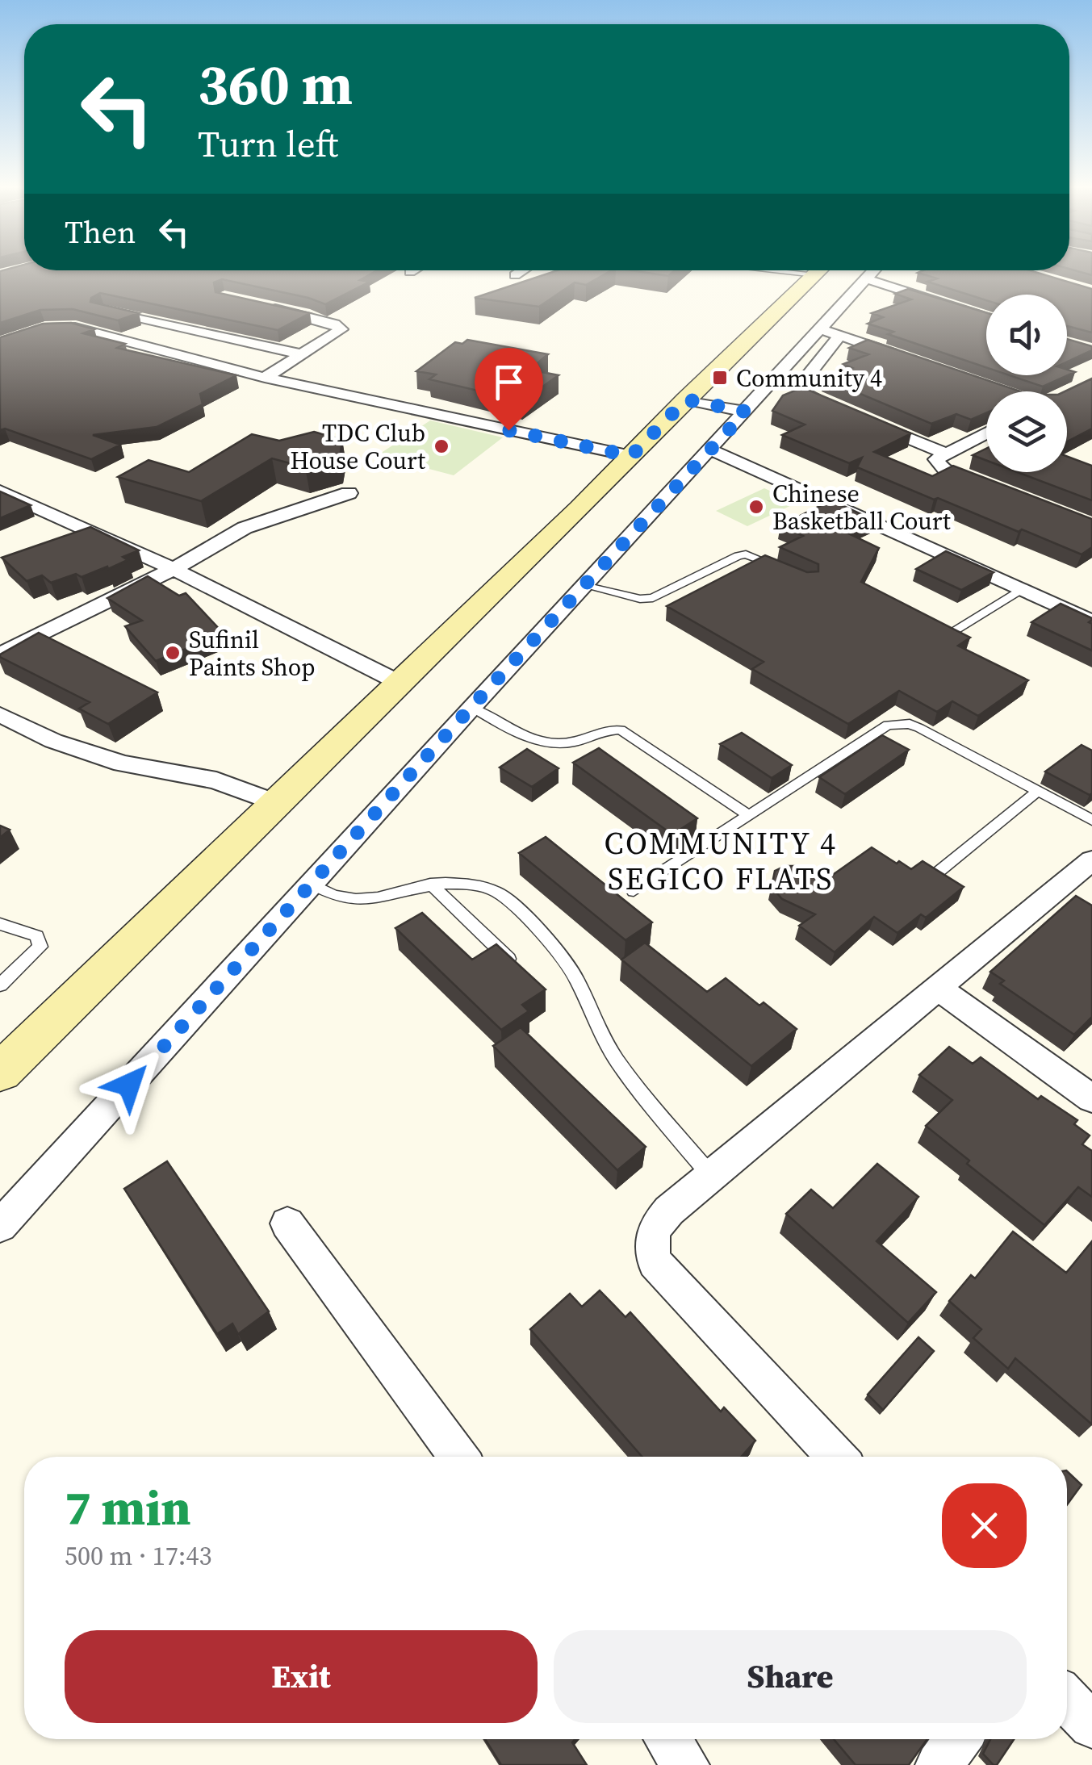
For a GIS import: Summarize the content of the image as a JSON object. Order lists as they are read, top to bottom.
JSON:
{
  "districts": ["COMMUNITY 4 SEGICO FLATS"],
  "places": {
    "transit": ["Community 4"],
    "other": ["TDC Club House Court", "Chinese Basketball Court", "Sufinil Paints Shop"]
  },
  "page": {
    "turn": ["360 m", "Turn left"],
    "then": "Then",
    "heading": ["7 min", "500 m · 17:43"],
    "buttons": ["Exit", "Share"]
  }
}
